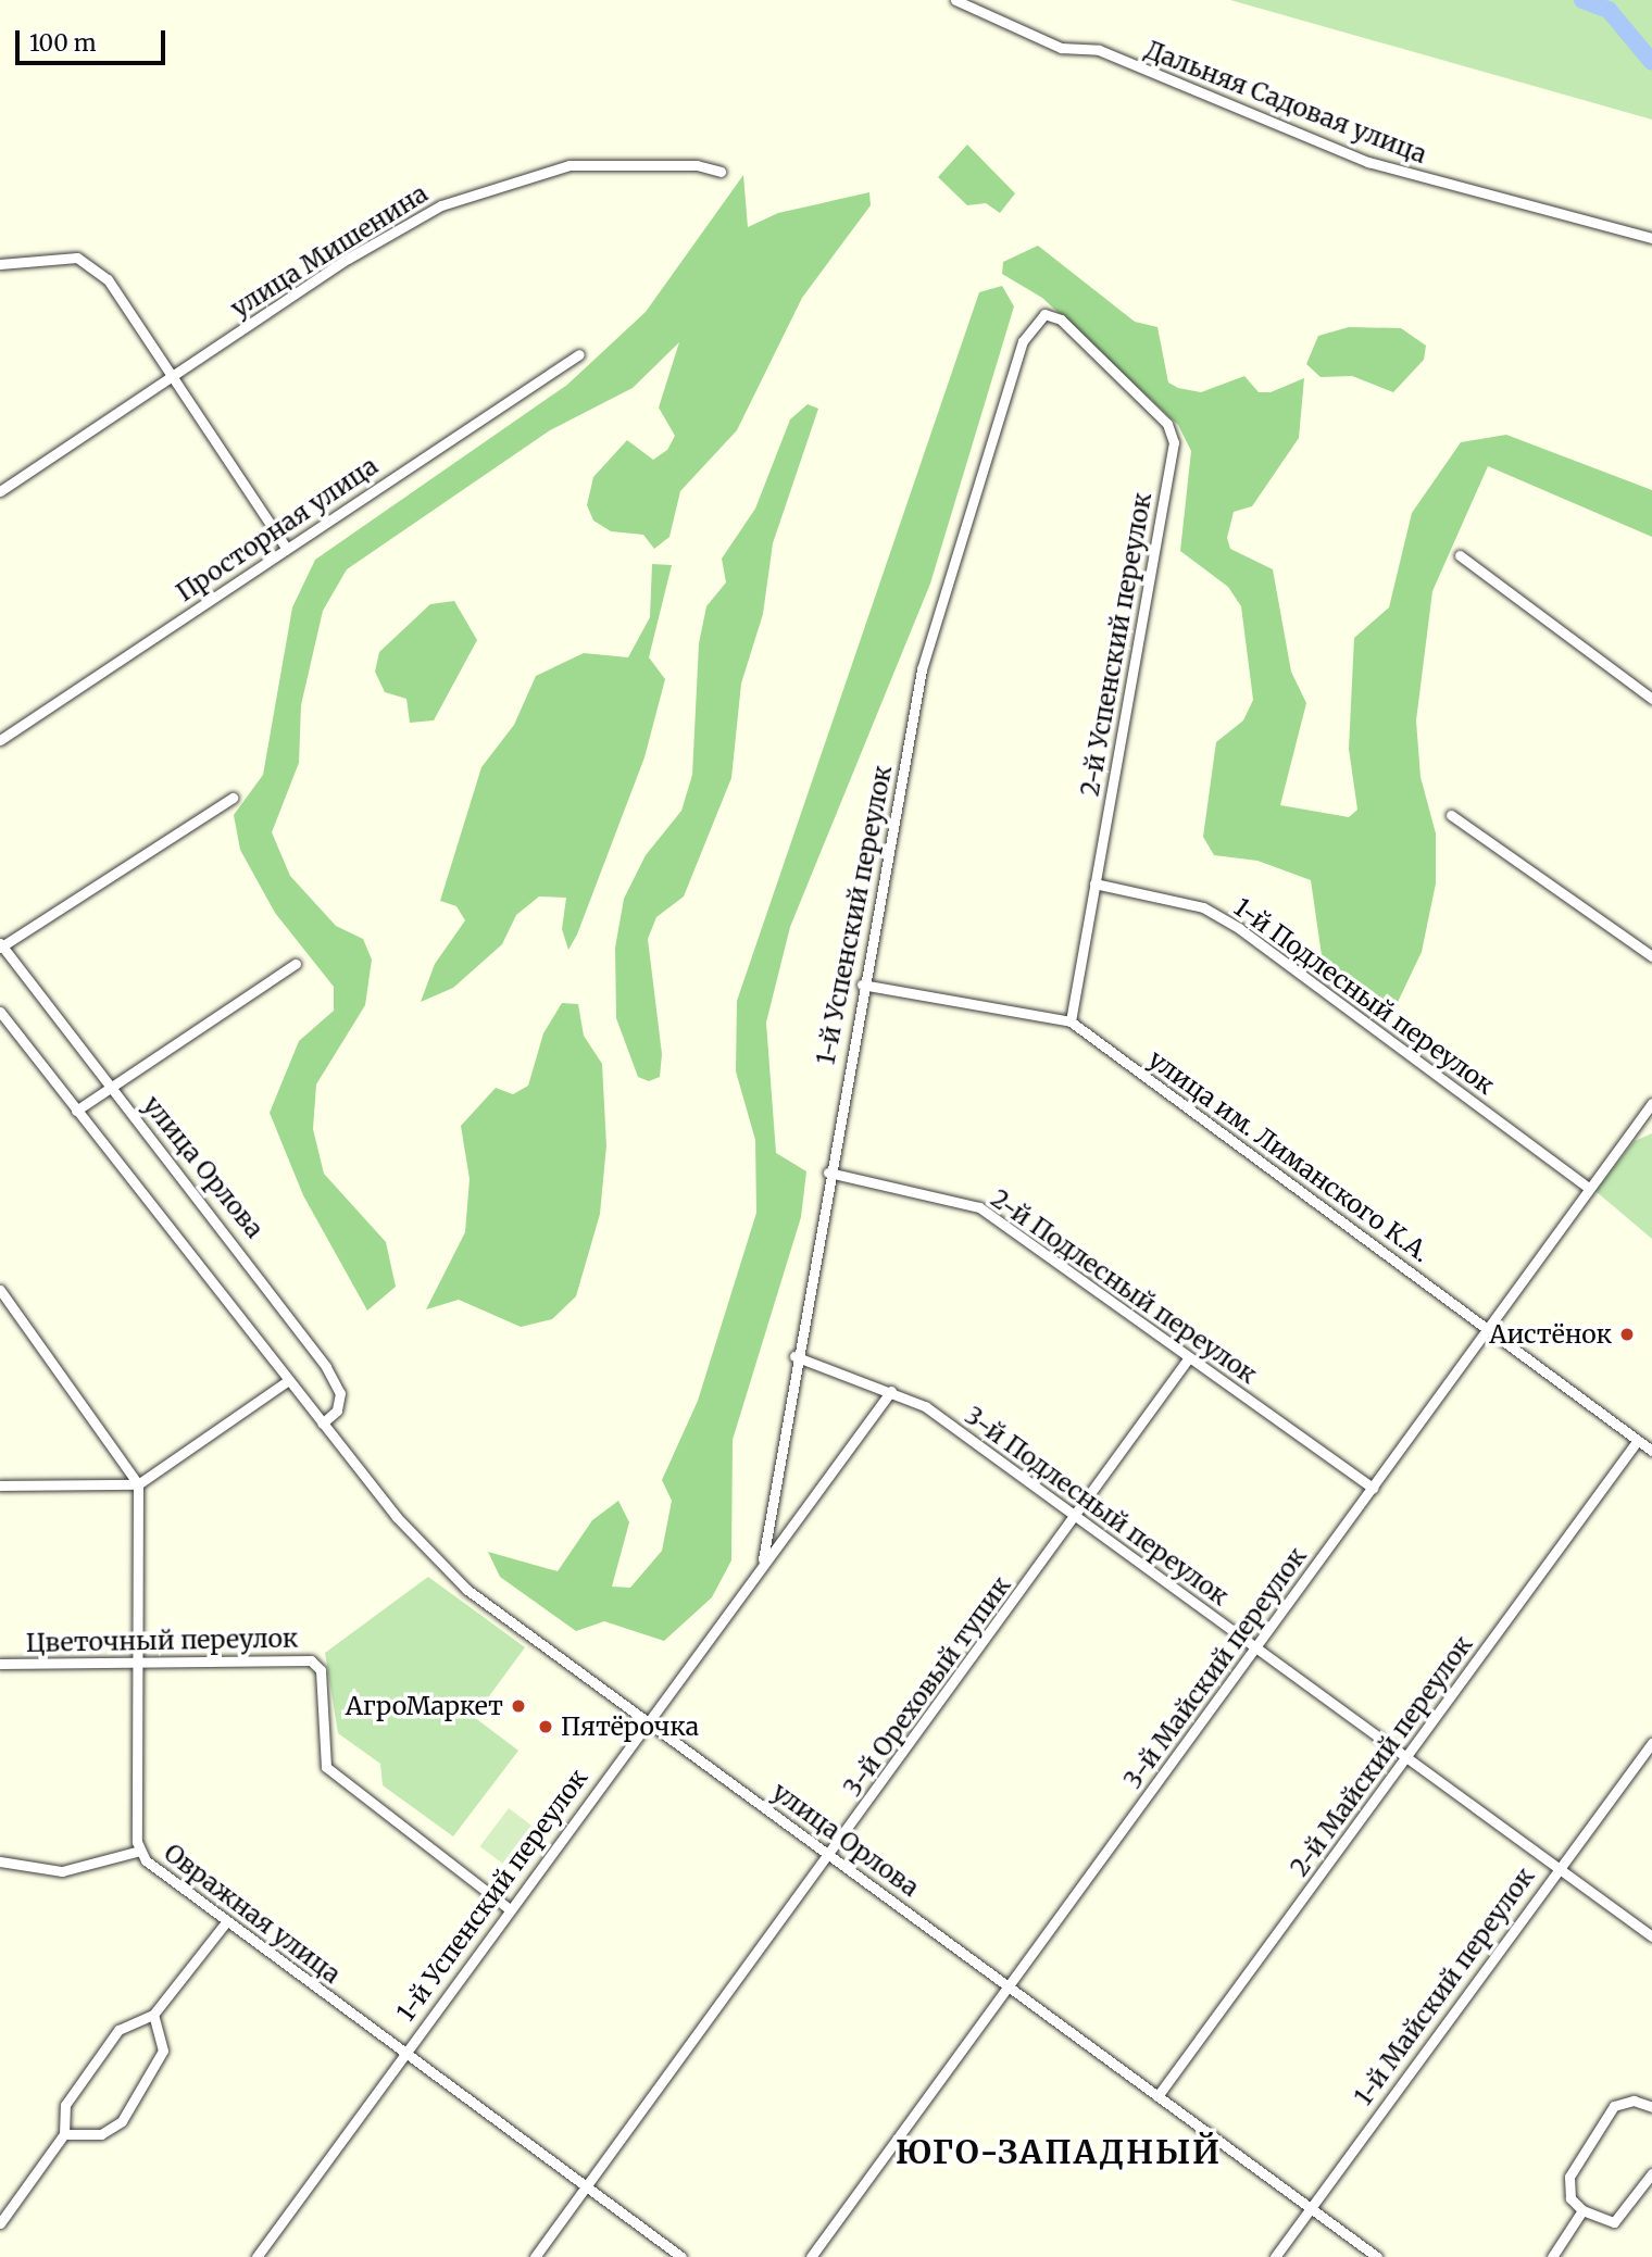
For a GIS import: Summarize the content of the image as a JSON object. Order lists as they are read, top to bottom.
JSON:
{
  "streets": {
    "street": [
      "Дальняя Садовая улица",
      "улица Мишенина",
      "Просторная улица",
      "2-й Успенский переулок",
      "1-й Успенский переулок",
      "1-й Подлесный переулок",
      "улица им. Лиманского К.А.",
      "улица Орлова",
      "2-й Подлесный переулок",
      "3-й Подлесный переулок",
      "Цветочный переулок",
      "3-й Майский переулок",
      "3-й Ореховый тупик",
      "2-й Майский переулок",
      "Овражная улица",
      "1-й Майский переулок"
    ]
  },
  "crossings": [
    ["2-й Успенский переулок", "1-й Успенский переулок"],
    ["2-й Успенский переулок", "1-й Подлесный переулок"],
    ["2-й Успенский переулок", "улица им. Лиманского К.А."],
    ["1-й Успенский переулок", "улица им. Лиманского К.А."],
    ["1-й Успенский переулок", "улица Орлова"],
    ["1-й Успенский переулок", "2-й Подлесный переулок"],
    ["1-й Успенский переулок", "3-й Подлесный переулок"],
    ["1-й Успенский переулок", "Цветочный переулок"],
    ["1-й Успенский переулок", "Овражная улица"],
    ["1-й Подлесный переулок", "3-й Майский переулок"],
    ["улица им. Лиманского К.А.", "3-й Майский переулок"],
    ["улица им. Лиманского К.А.", "2-й Майский переулок"],
    ["улица Орлова", "3-й Майский переулок"],
    ["улица Орлова", "3-й Ореховый тупик"],
    ["улица Орлова", "2-й Майский переулок"],
    ["улица Орлова", "1-й Майский переулок"],
    ["2-й Подлесный переулок", "3-й Майский переулок"],
    ["2-й Подлесный переулок", "3-й Ореховый тупик"],
    ["3-й Подлесный переулок", "3-й Майский переулок"],
    ["3-й Подлесный переулок", "3-й Ореховый тупик"],
    ["3-й Подлесный переулок", "2-й Майский переулок"],
    ["3-й Подлесный переулок", "1-й Майский переулок"],
    ["Цветочный переулок", "Овражная улица"],
    ["3-й Ореховый тупик", "Овражная улица"]
  ],
  "districts": ["ЮГО-ЗАПАДНЫЙ"],
  "places": ["Аистёнок", "АгроМаркет", "Пятёрочка"],
  "scale_bar": "100 m"
}
